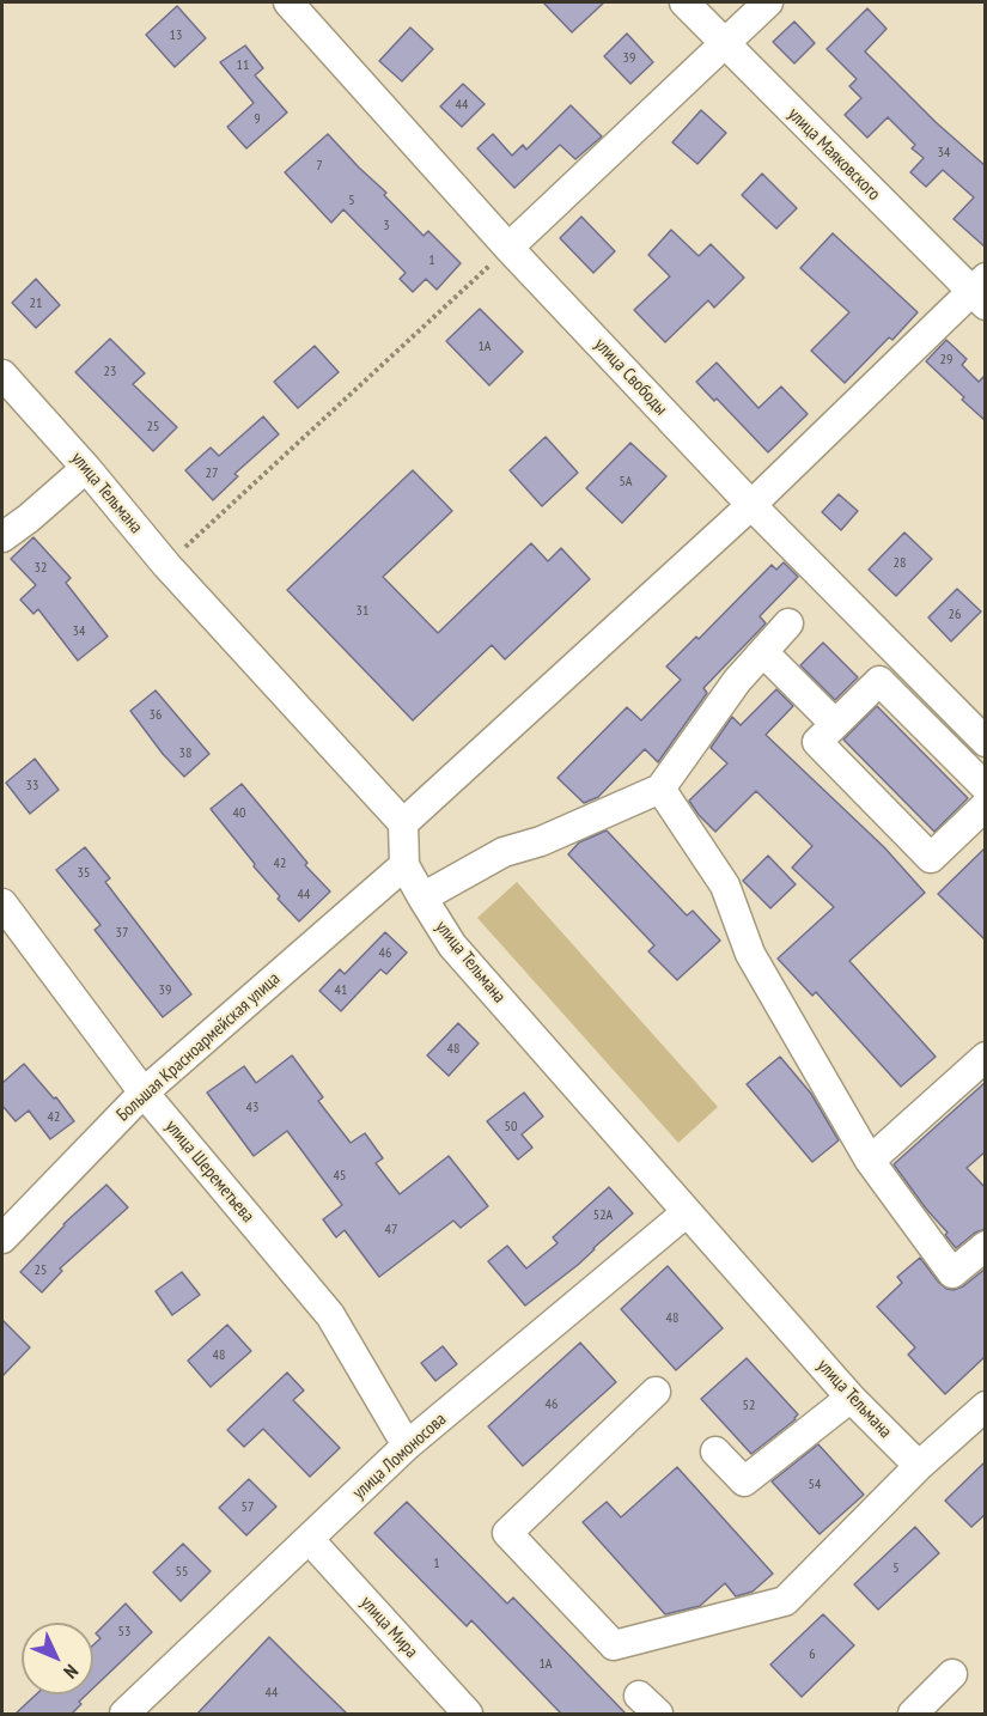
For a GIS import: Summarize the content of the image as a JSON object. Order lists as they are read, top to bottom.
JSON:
{
  "streets": {
    "street": [
      "улица Маяковского",
      "улица Свободы",
      "улица Тельмана",
      "Большая Красноармейская улица",
      "улица Шереметьева",
      "улица Ломоносова",
      "улица Мира"
    ]
  },
  "crossings": [
    ["улица Тельмана", "Большая Красноармейская улица"],
    ["улица Тельмана", "улица Ломоносова"],
    ["Большая Красноармейская улица", "улица Шереметьева"],
    ["улица Шереметьева", "улица Ломоносова"],
    ["улица Ломоносова", "улица Мира"]
  ],
  "house_numbers": [
    "13",
    "39",
    "11",
    "44",
    "9",
    "34",
    "7",
    "5",
    "3",
    "1",
    "21",
    "1А",
    "29",
    "23",
    "25",
    "27",
    "5А",
    "28",
    "32",
    "31",
    "26",
    "34",
    "36",
    "38",
    "33",
    "40",
    "42",
    "35",
    "44",
    "37",
    "46",
    "39",
    "41",
    "48",
    "43",
    "42",
    "50",
    "45",
    "52А",
    "47",
    "25",
    "48",
    "48",
    "46",
    "52",
    "54",
    "57",
    "1",
    "5",
    "55",
    "53",
    "6",
    "1А",
    "44"
  ],
  "north": "bottom right"
}
